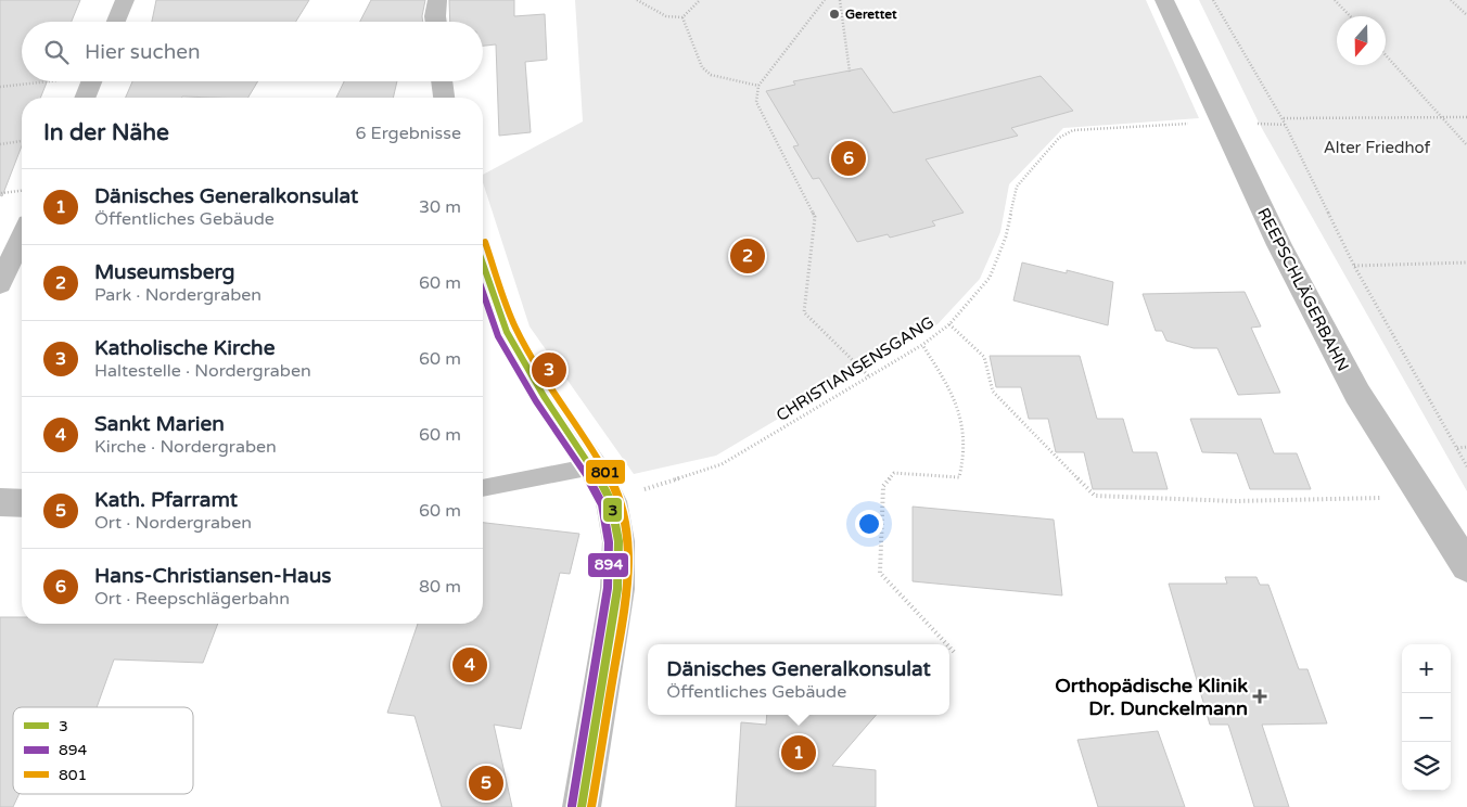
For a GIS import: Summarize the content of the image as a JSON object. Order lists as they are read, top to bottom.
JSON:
{
  "streets": {
    "street": ["REEPSCHLÄGERBAHN"],
    "path": ["CHRISTIANSENSGANG"]
  },
  "crossings": [
    ["REEPSCHLÄGERBAHN", "CHRISTIANSENSGANG"]
  ],
  "parks": ["Alter Friedhof"],
  "places": {
    "other": ["Gerettet"],
    "health": ["Orthopädische Klinik Dr. Dunckelmann"]
  },
  "lines": ["transit line 801", "transit line 3", "transit line 894"],
  "legend": ["3", "894", "801"],
  "north": "bottom",
  "page": {
    "search": "Hier suchen",
    "heading": ["In der Nähe", "6 Ergebnisse"],
    "pins": [
      "6",
      "2",
      "3",
      "4",
      "1",
      "5"
    ],
    "list": [
      {
        "mark": "1",
        "name": "Dänisches Generalkonsulat",
        "note": "Öffentliches Gebäude",
        "value": "30 m"
      },
      {
        "mark": "2",
        "name": "Museumsberg",
        "note": "Park · Nordergraben",
        "value": "60 m"
      },
      {
        "mark": "3",
        "name": "Katholische Kirche",
        "note": "Haltestelle · Nordergraben",
        "value": "60 m"
      },
      {
        "mark": "4",
        "name": "Sankt Marien",
        "note": "Kirche · Nordergraben",
        "value": "60 m"
      },
      {
        "mark": "5",
        "name": "Kath. Pfarramt",
        "note": "Ort · Nordergraben",
        "value": "60 m"
      },
      {
        "mark": "6",
        "name": "Hans-Christiansen-Haus",
        "note": "Ort · Reepschlägerbahn",
        "value": "80 m"
      }
    ],
    "map_buttons": ["+", "−"],
    "popup": ["Dänisches Generalkonsulat", "Öffentliches Gebäude"]
  }
}
